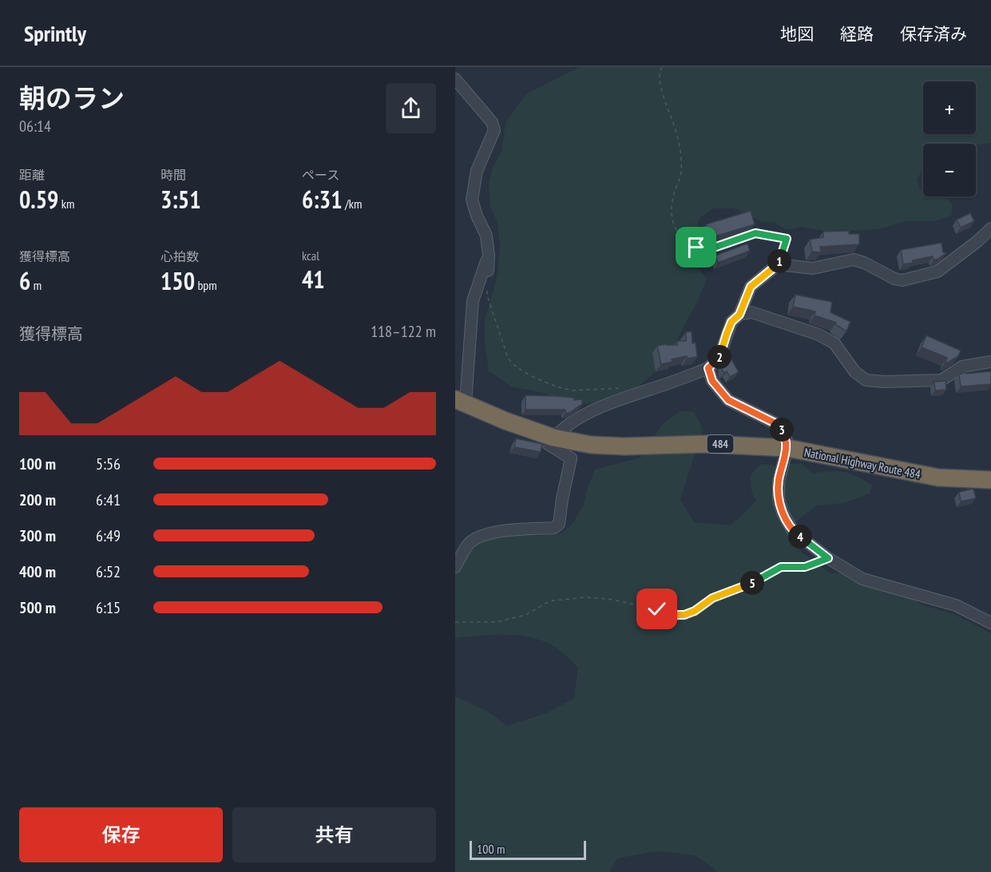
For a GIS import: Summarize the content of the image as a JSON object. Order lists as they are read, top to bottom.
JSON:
{
  "streets": {
    "highway": ["484", "National Highway Route 484"]
  },
  "scale_bar": "100 m",
  "page": {
    "header": "Sprintly",
    "nav": ["地図", "経路", "保存済み"],
    "heading": ["朝のラン", "06:14"],
    "map_buttons": ["+", "−"],
    "stats": [
      ["距離", "0.59 km"],
      ["時間", "3:51"],
      ["ペース", "6:31 /km"],
      ["獲得標高", "6 m"],
      ["心拍数", "150 bpm"],
      ["kcal", "41"]
    ],
    "pins": [
      "1",
      "2",
      "3",
      "4",
      "5"
    ],
    "chart": ["獲得標高", "118–122 m"],
    "list": [
      {
        "name": "100 m",
        "note": "5:56"
      },
      {
        "name": "200 m",
        "note": "6:41"
      },
      {
        "name": "300 m",
        "note": "6:49"
      },
      {
        "name": "400 m",
        "note": "6:52"
      },
      {
        "name": "500 m",
        "note": "6:15"
      }
    ],
    "buttons": ["保存", "共有"],
    "scale": "100 m"
  }
}
